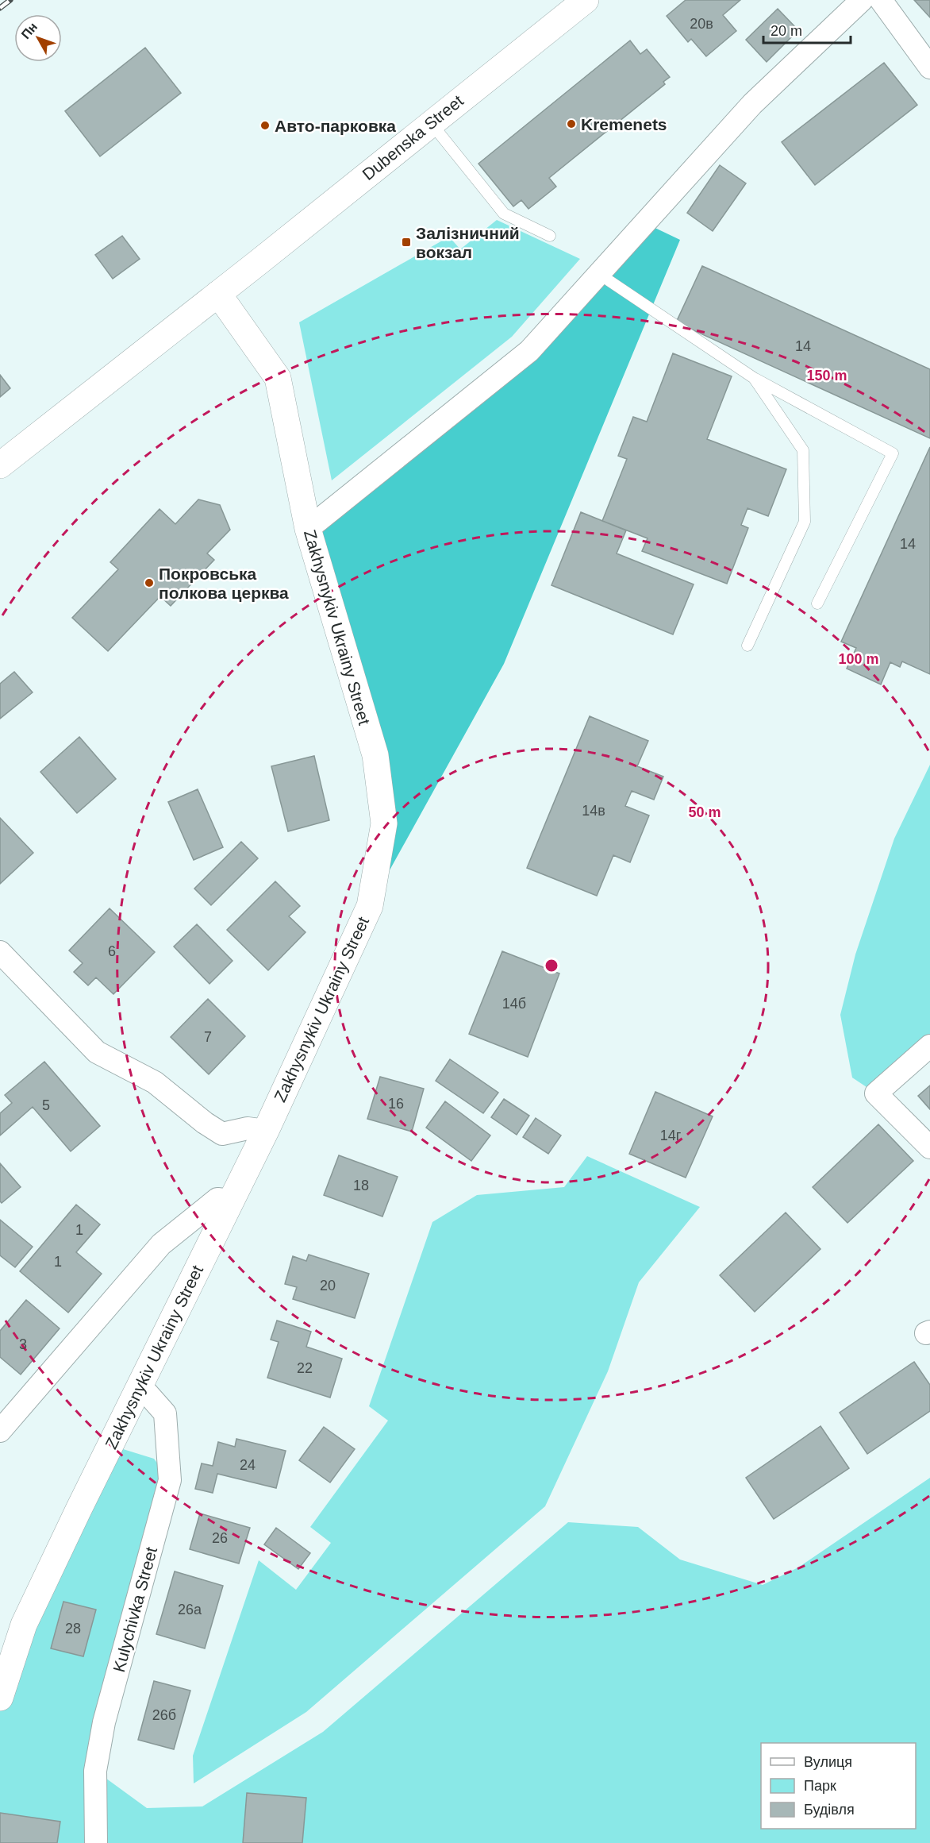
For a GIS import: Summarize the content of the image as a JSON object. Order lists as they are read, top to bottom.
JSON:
{
  "streets": {
    "main road": ["Dubenska Street", "Zakhysnykiv Ukrainy Street"],
    "street": ["Kulychivka Street"]
  },
  "crossings": [
    ["Dubenska Street", "Zakhysnykiv Ukrainy Street"],
    ["Zakhysnykiv Ukrainy Street", "Kulychivka Street"]
  ],
  "places": {
    "other": ["Kremenets", "Авто-парковка", "Покровська полкова церква"],
    "transit": ["Залізничний вокзал"]
  },
  "house_numbers": [
    "20в",
    "14",
    "14",
    "14в",
    "6",
    "14б",
    "7",
    "16",
    "5",
    "14г",
    "18",
    "1",
    "1",
    "20",
    "3",
    "22",
    "24",
    "26",
    "26а",
    "28",
    "26б"
  ],
  "legend": ["Вулиця", "Парк", "Будівля"],
  "scale_bar": "20 m",
  "north": "top left",
  "rings": ["150 m", "100 m", "50 m"]
}
